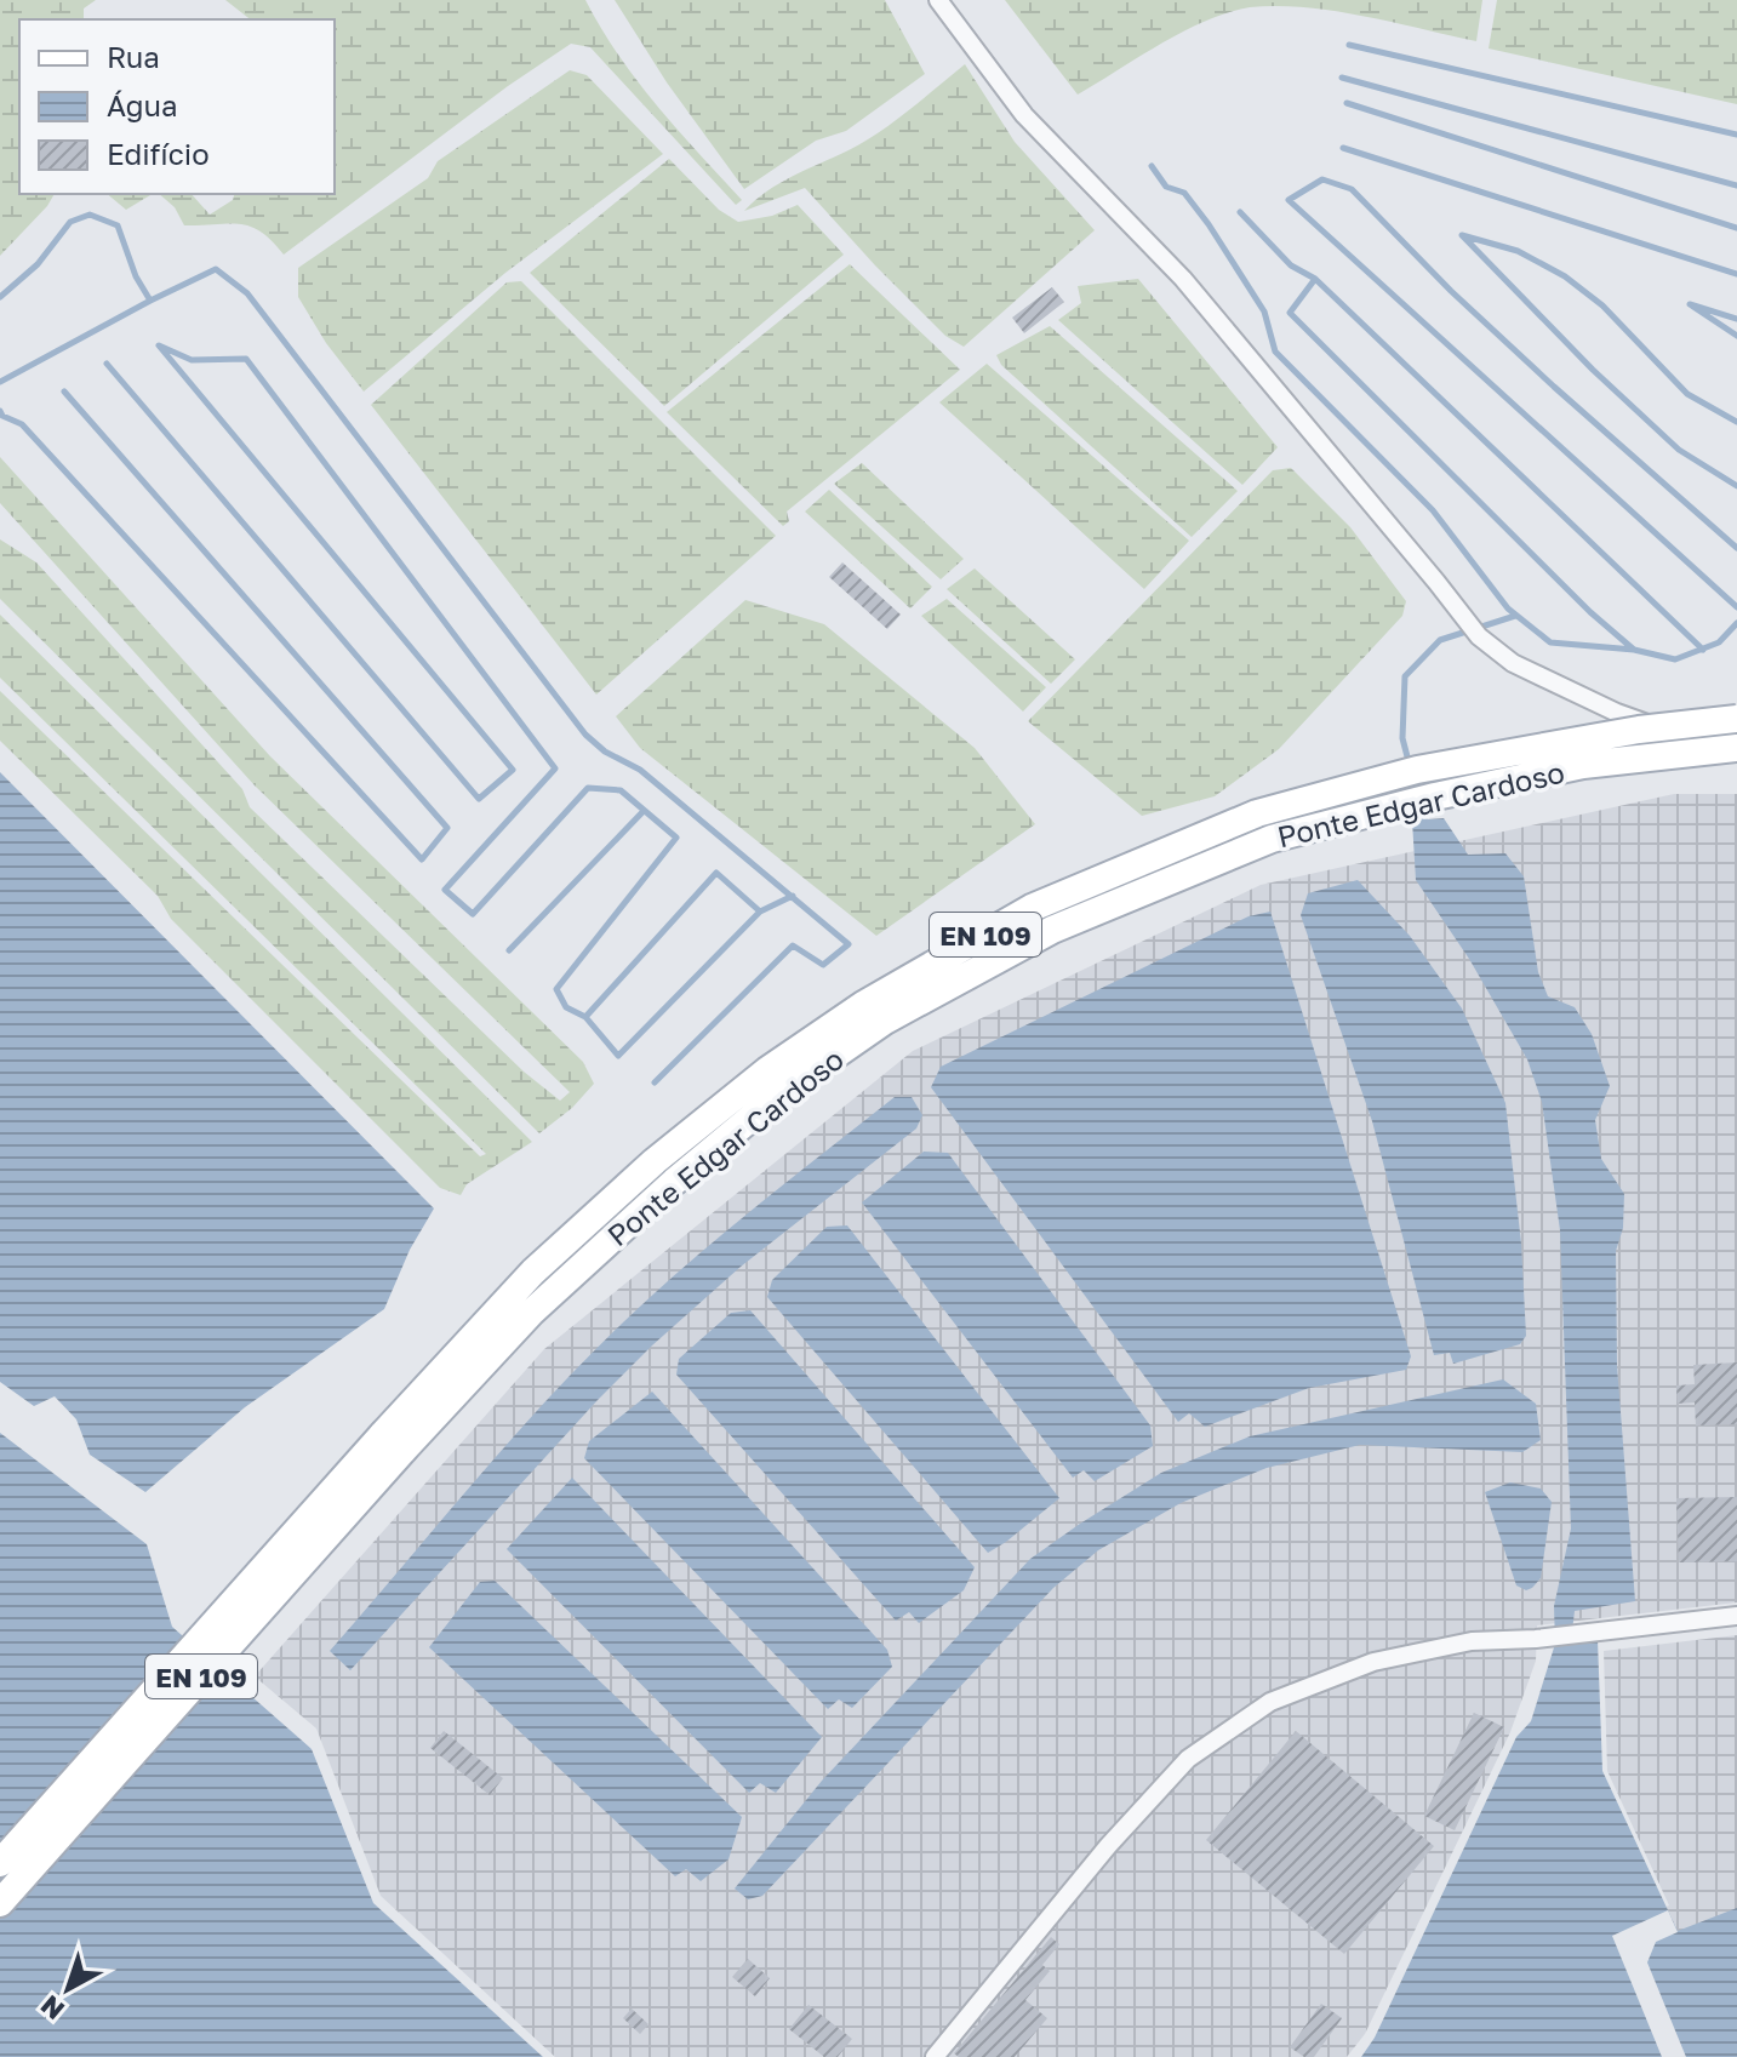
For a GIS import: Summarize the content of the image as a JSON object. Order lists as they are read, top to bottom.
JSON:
{
  "streets": {
    "main road": ["Ponte Edgar Cardoso", "EN 109"]
  },
  "legend": ["Rua", "Água", "Edifício"],
  "north": "bottom left"
}
